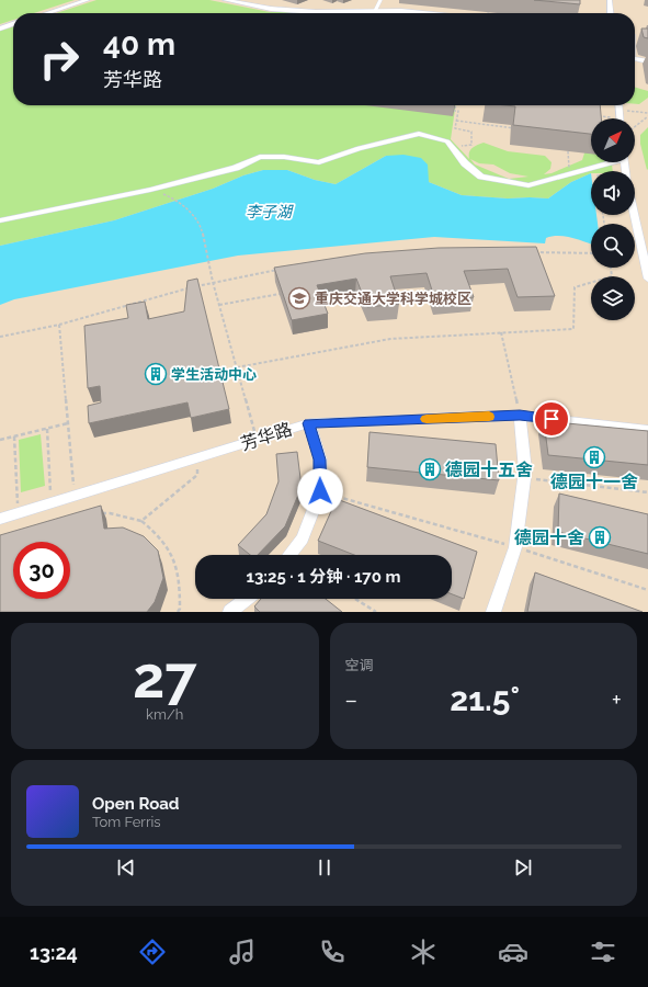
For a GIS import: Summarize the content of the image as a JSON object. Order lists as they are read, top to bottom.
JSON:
{
  "streets": {
    "street": ["芳华路"]
  },
  "water": ["李子湖"],
  "places": {
    "school or university": ["重庆交通大学科学城校区"],
    "building": [
      "学生活动中心",
      "德园十一舍",
      "德园十五舍",
      "德园十舍"
    ]
  },
  "north": "top right",
  "page": {
    "turn": ["40 m", "芳华路"],
    "limit": "30",
    "trip": "13:25 · 1 分钟 · 170 m",
    "tile": [
      ["27", "km/h"],
      "空调"
    ],
    "heat": ["−", "21.5°", "+"],
    "song": ["Open Road", "Tom Ferris"],
    "tabs": "13:24"
  }
}
